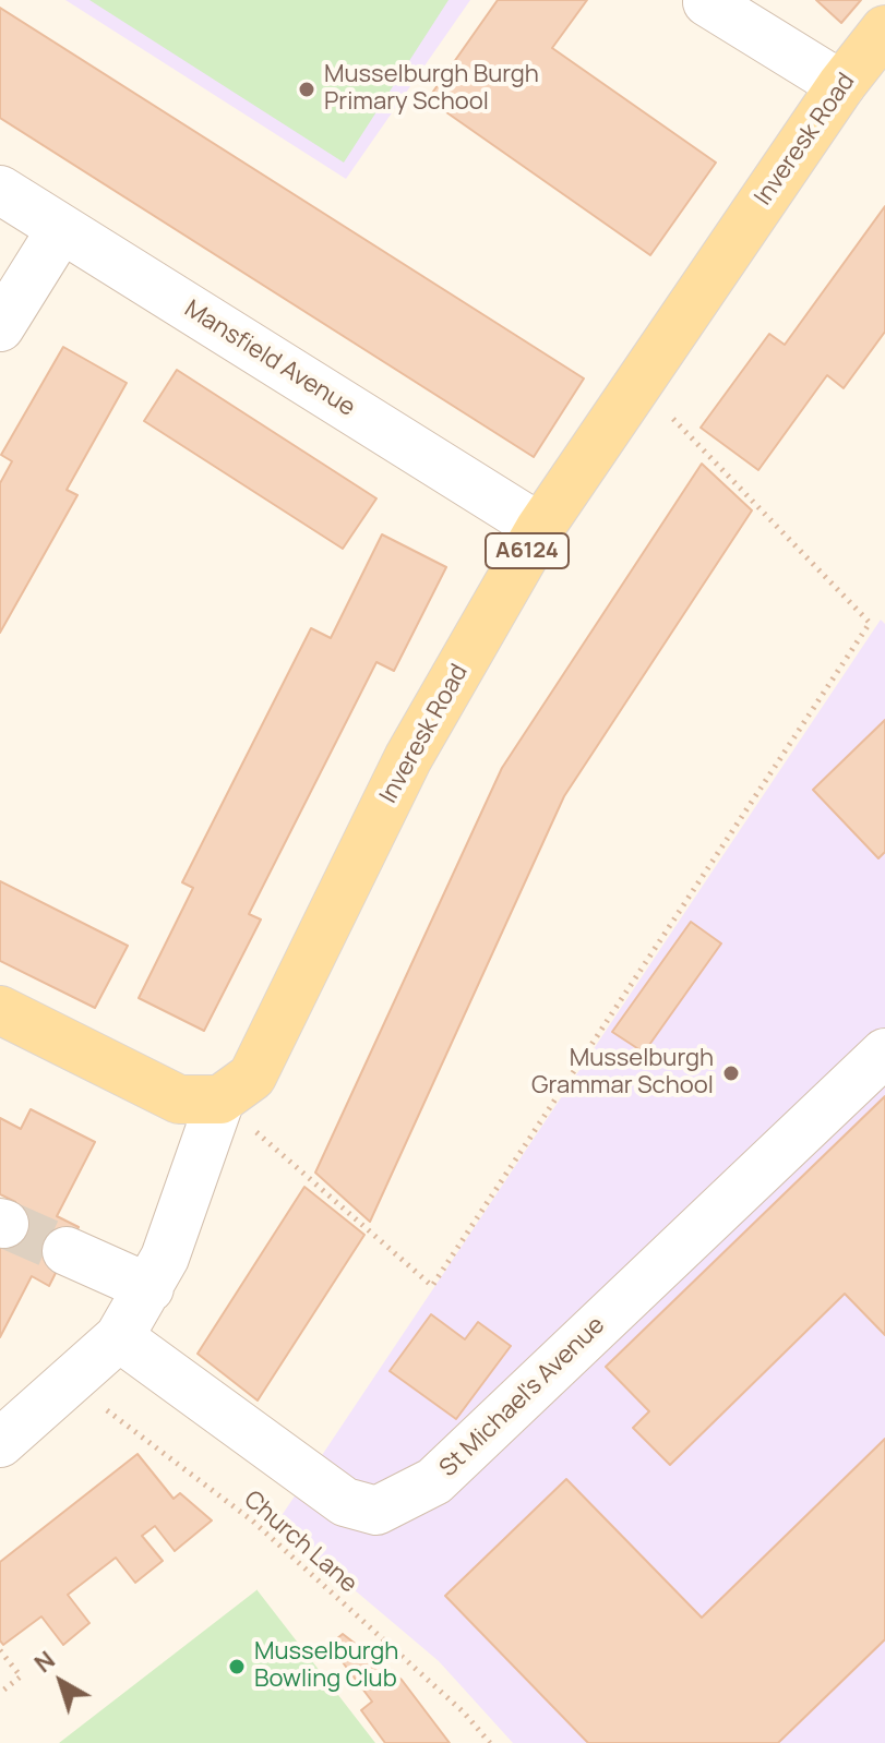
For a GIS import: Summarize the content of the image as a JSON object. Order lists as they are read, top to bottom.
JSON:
{
  "streets": {
    "main road": ["Inveresk Road", "A6124"],
    "street": ["Mansfield Avenue", "St Michael's Avenue"],
    "path": ["Church Lane"]
  },
  "crossings": [
    ["Inveresk Road", "Mansfield Avenue"]
  ],
  "places": ["Musselburgh Burgh Primary School", "Musselburgh Grammar School", "Musselburgh Bowling Club"],
  "north": "top left"
}
